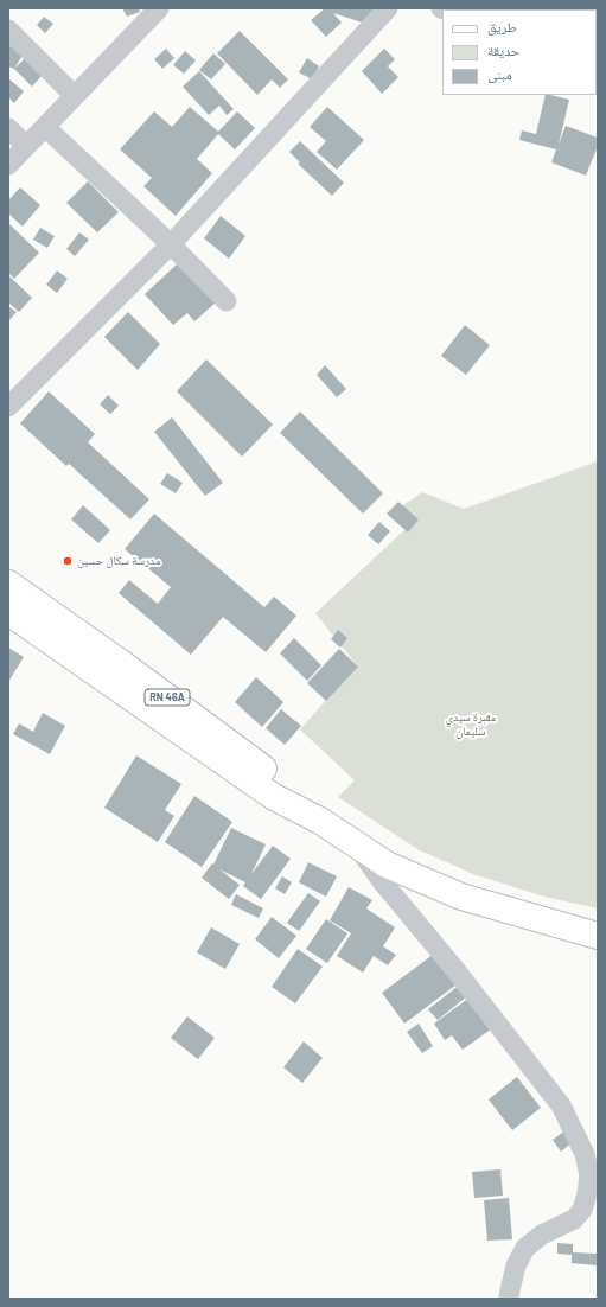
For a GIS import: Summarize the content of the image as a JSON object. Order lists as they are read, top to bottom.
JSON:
{
  "streets": {
    "main road": ["RN 46A"]
  },
  "parks": ["مقبرة سيدي سليمان"],
  "places": ["مدرسة سكال حسين"],
  "legend": ["طريق", "حديقة", "مبنى"]
}
